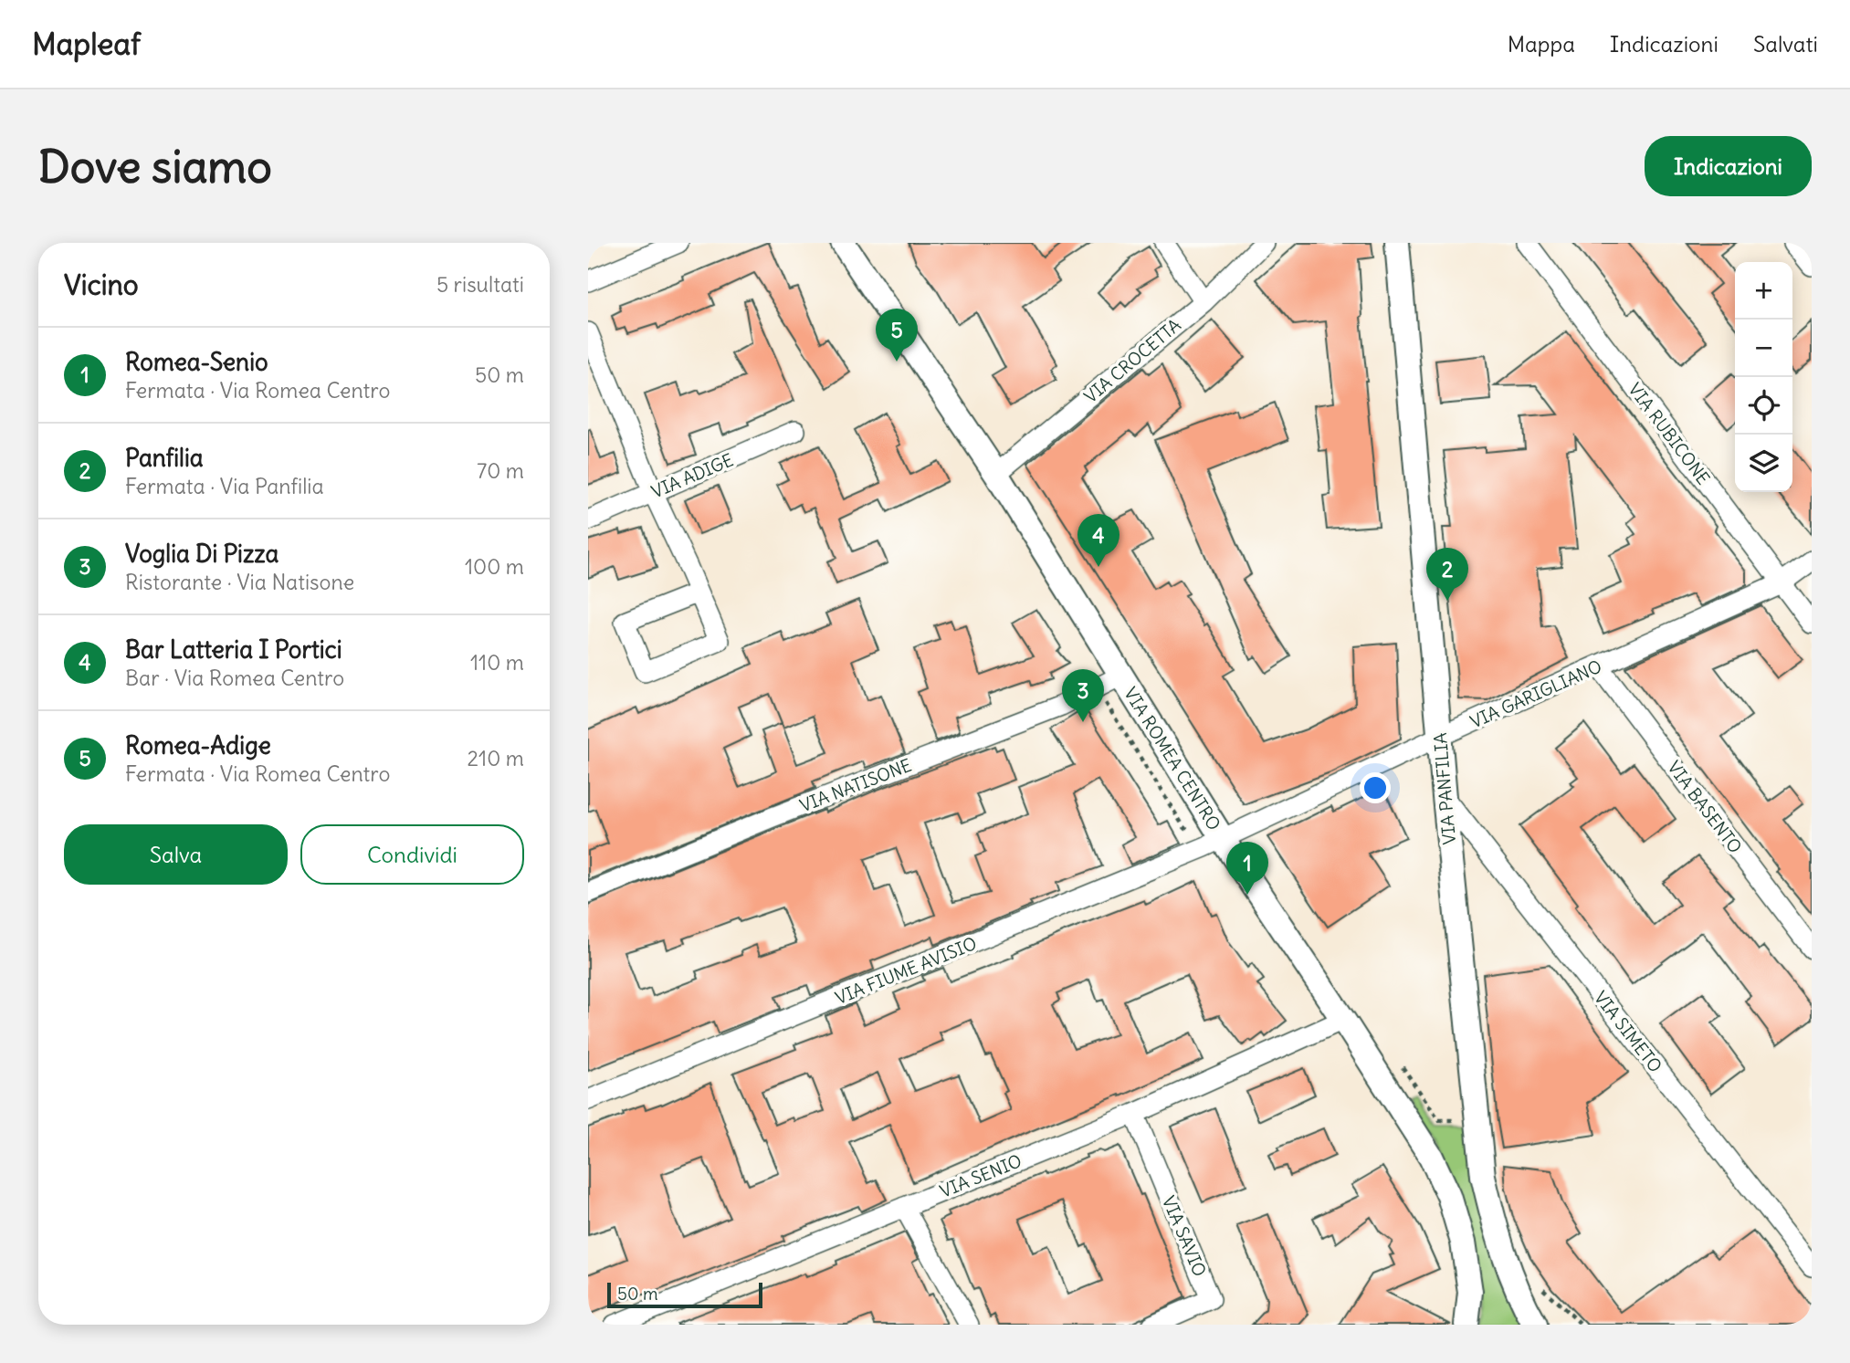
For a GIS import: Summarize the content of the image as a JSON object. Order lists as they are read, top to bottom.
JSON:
{
  "streets": {
    "street": [
      "VIA CROCETTA",
      "VIA RUBICONE",
      "VIA ADIGE",
      "VIA GARIGLIANO",
      "VIA ROMEA CENTRO",
      "VIA NATISONE",
      "VIA PANFILIA",
      "VIA BASENTO",
      "VIA FIUME AVISIO",
      "VIA SIMETO",
      "VIA SENIO",
      "VIA SAVIO"
    ]
  },
  "crossings": [
    ["VIA CROCETTA", "VIA ROMEA CENTRO"],
    ["VIA RUBICONE", "VIA GARIGLIANO"],
    ["VIA GARIGLIANO", "VIA ROMEA CENTRO"],
    ["VIA GARIGLIANO", "VIA PANFILIA"],
    ["VIA GARIGLIANO", "VIA BASENTO"],
    ["VIA GARIGLIANO", "VIA FIUME AVISIO"],
    ["VIA ROMEA CENTRO", "VIA NATISONE"],
    ["VIA ROMEA CENTRO", "VIA FIUME AVISIO"],
    ["VIA ROMEA CENTRO", "VIA SENIO"],
    ["VIA PANFILIA", "VIA SIMETO"],
    ["VIA SENIO", "VIA SAVIO"]
  ],
  "scale_bar": "50 m",
  "page": {
    "header": "Mapleaf",
    "nav": ["Mappa", "Indicazioni", "Salvati"],
    "buttons": [
      "Indicazioni",
      ["Salva", "Condividi"]
    ],
    "title": "Dove siamo",
    "heading": ["Vicino", "5 risultati"],
    "map_buttons": ["+", "−"],
    "pins": [
      "5",
      "4",
      "2",
      "3",
      "1"
    ],
    "list": [
      {
        "mark": "1",
        "name": "Romea-Senio",
        "note": "Fermata · Via Romea Centro",
        "value": "50 m"
      },
      {
        "mark": "2",
        "name": "Panfilia",
        "note": "Fermata · Via Panfilia",
        "value": "70 m"
      },
      {
        "mark": "3",
        "name": "Voglia Di Pizza",
        "note": "Ristorante · Via Natisone",
        "value": "100 m"
      },
      {
        "mark": "4",
        "name": "Bar Latteria I Portici",
        "note": "Bar · Via Romea Centro",
        "value": "110 m"
      },
      {
        "mark": "5",
        "name": "Romea-Adige",
        "note": "Fermata · Via Romea Centro",
        "value": "210 m"
      }
    ],
    "scale": "50 m"
  }
}
